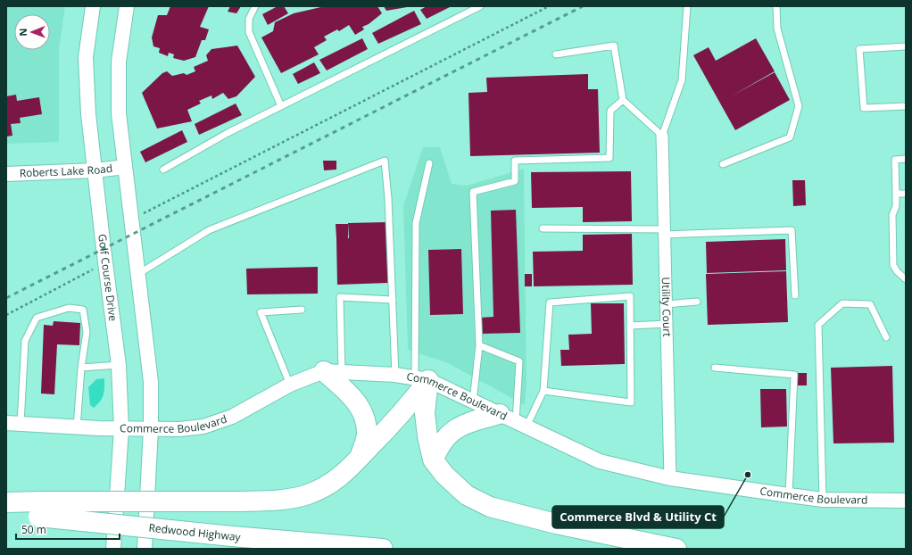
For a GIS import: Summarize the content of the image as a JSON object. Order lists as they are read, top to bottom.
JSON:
{
  "streets": {
    "highway": ["Redwood Highway"],
    "street": [
      "Roberts Lake Road",
      "Golf Course Drive",
      "Utility Court",
      "Commerce Boulevard"
    ]
  },
  "crossings": [
    ["Roberts Lake Road", "Golf Course Drive"],
    ["Golf Course Drive", "Commerce Boulevard"],
    ["Utility Court", "Commerce Boulevard"]
  ],
  "places": ["Commerce Blvd & Utility Ct"],
  "scale_bar": "50 m",
  "north": "left"
}
